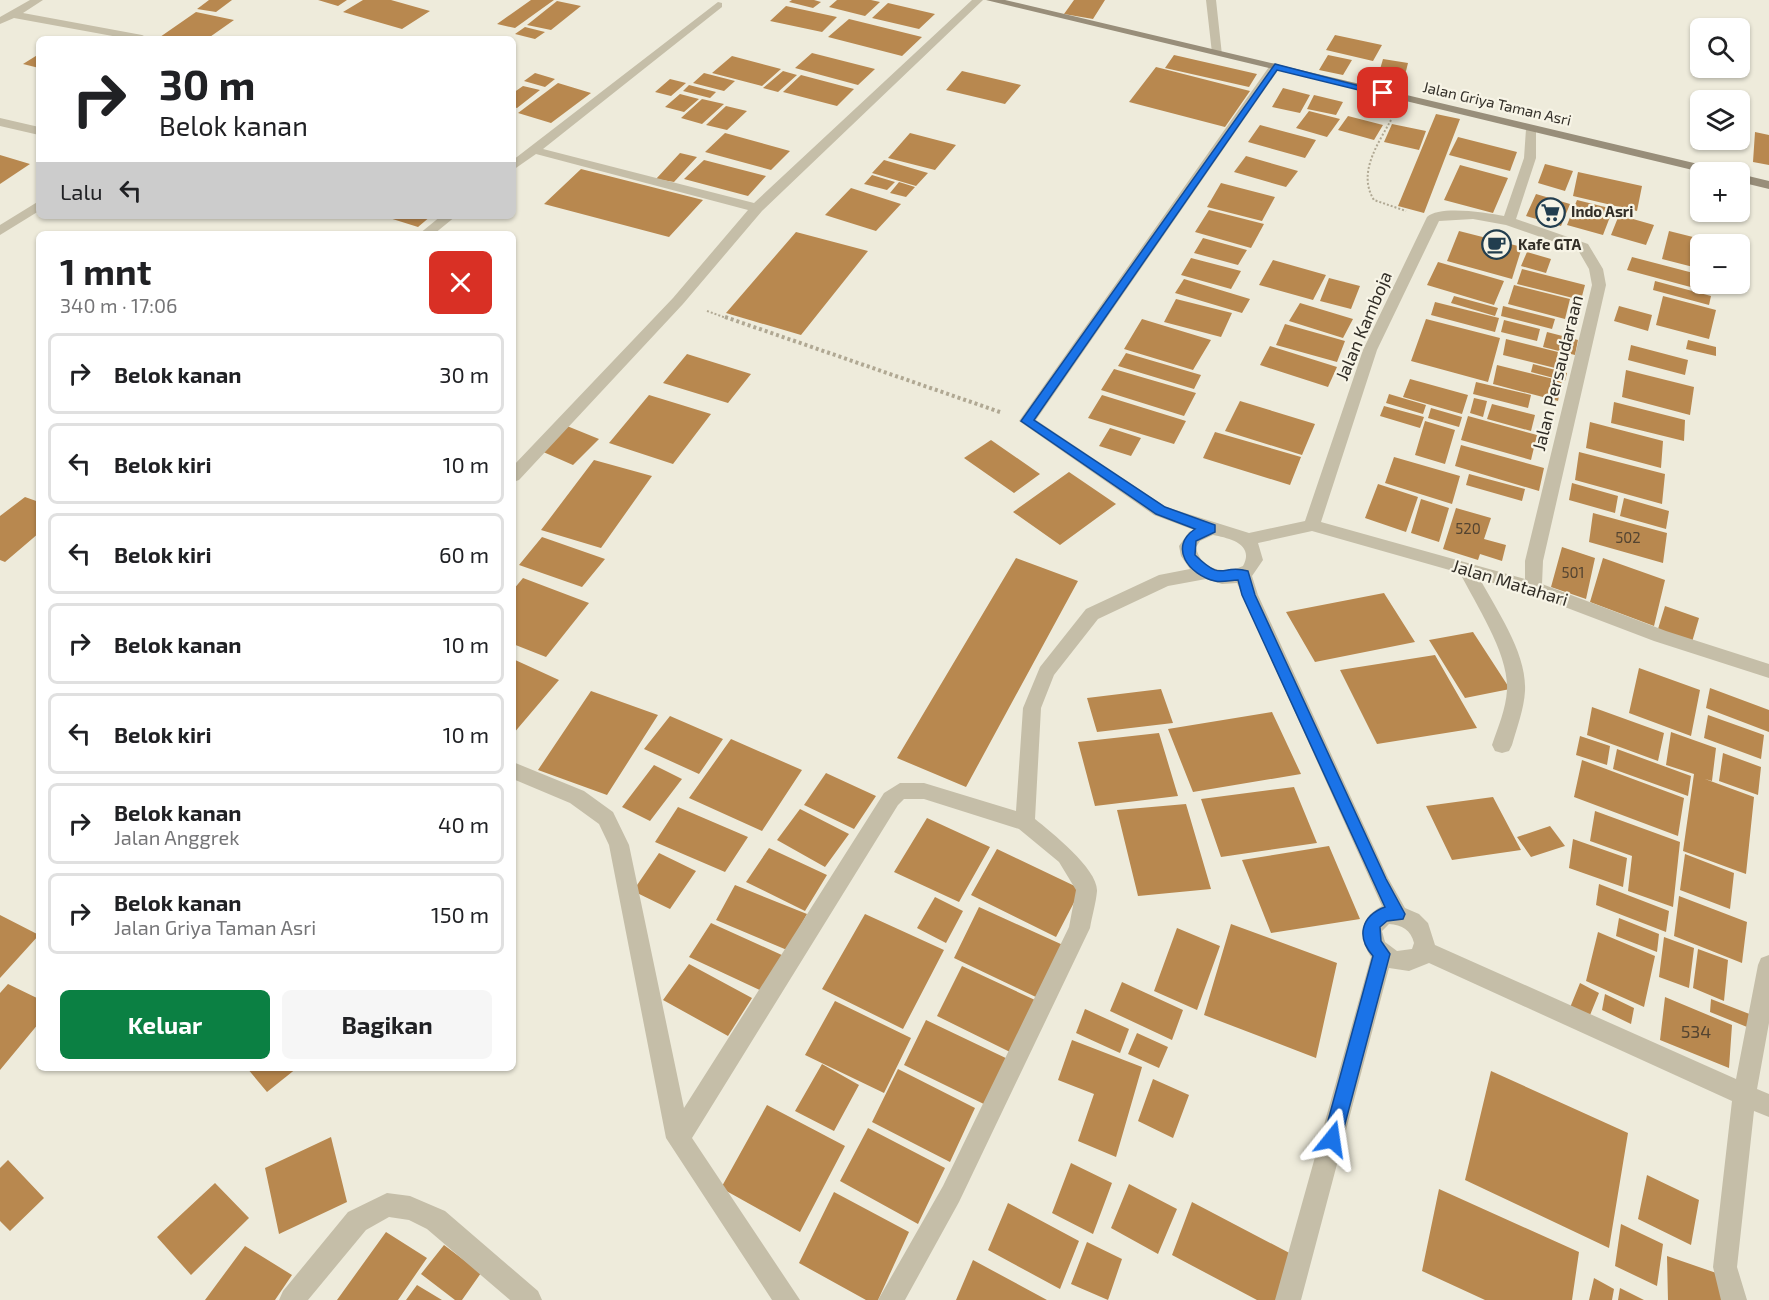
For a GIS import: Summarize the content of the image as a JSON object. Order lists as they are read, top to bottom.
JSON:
{
  "streets": {
    "street": [
      "Jalan Griya Taman Asri",
      "Jalan Kamboja",
      "Jalan Persaudaraan",
      "Jalan Matahari"
    ]
  },
  "crossings": [
    ["Jalan Kamboja", "Jalan Matahari"],
    ["Jalan Persaudaraan", "Jalan Matahari"]
  ],
  "places": {
    "supermarket": ["Indo Asri"],
    "cafe": ["Kafe GTA"]
  },
  "house_numbers": [
    "520",
    "502",
    "501",
    "534"
  ],
  "page": {
    "map_buttons": ["+", "−"],
    "turn": ["30 m", "Belok kanan"],
    "then": "Lalu",
    "heading": ["1 mnt", "340 m · 17:06"],
    "list": [
      {
        "name": "Belok kanan",
        "value": "30 m"
      },
      {
        "name": "Belok kiri",
        "value": "10 m"
      },
      {
        "name": "Belok kiri",
        "value": "60 m"
      },
      {
        "name": "Belok kanan",
        "value": "10 m"
      },
      {
        "name": "Belok kiri",
        "value": "10 m"
      },
      {
        "name": "Belok kanan",
        "note": "Jalan Anggrek",
        "value": "40 m"
      },
      {
        "name": "Belok kanan",
        "note": "Jalan Griya Taman Asri",
        "value": "150 m"
      }
    ],
    "buttons": ["Keluar", "Bagikan"]
  }
}
